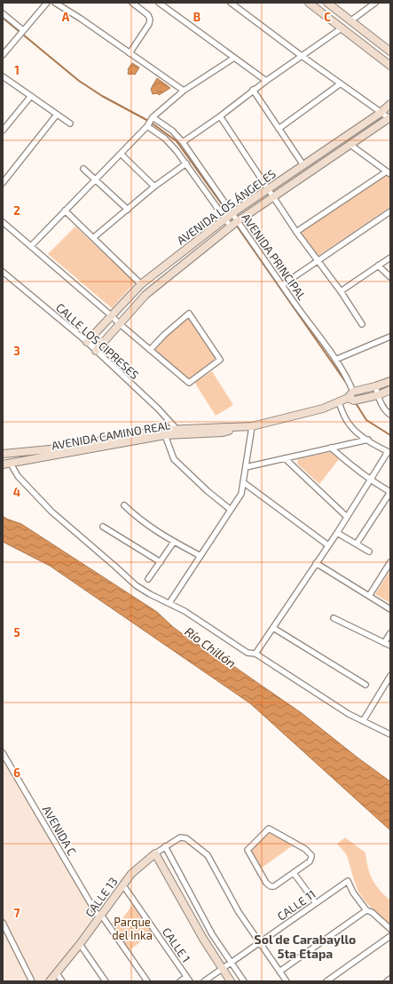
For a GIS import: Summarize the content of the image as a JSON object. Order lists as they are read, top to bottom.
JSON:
{
  "streets": {
    "street": [
      "AVENIDA LOS ÁNGELES",
      "AVENIDA PRINCIPAL",
      "CALLE LOS CIPRESES",
      "AVENIDA CAMINO REAL",
      "AVENIDA C",
      "CALLE 13",
      "CALLE 11",
      "CALLE 1"
    ]
  },
  "crossings": [
    ["AVENIDA LOS ÁNGELES", "AVENIDA PRINCIPAL"],
    ["AVENIDA LOS ÁNGELES", "CALLE LOS CIPRESES"],
    ["AVENIDA PRINCIPAL", "AVENIDA CAMINO REAL"],
    ["CALLE LOS CIPRESES", "AVENIDA CAMINO REAL"],
    ["AVENIDA C", "CALLE 13"],
    ["CALLE 13", "CALLE 11"],
    ["CALLE 13", "CALLE 1"]
  ],
  "districts": ["Sol de Carabayllo 5ta Etapa"],
  "water": ["Río Chillón"],
  "parks": ["Parque del Inka"],
  "grid": {
    "columns": ["A", "B", "C"],
    "rows": [
      "1",
      "2",
      "3",
      "4",
      "5",
      "6",
      "7"
    ]
  }
}
